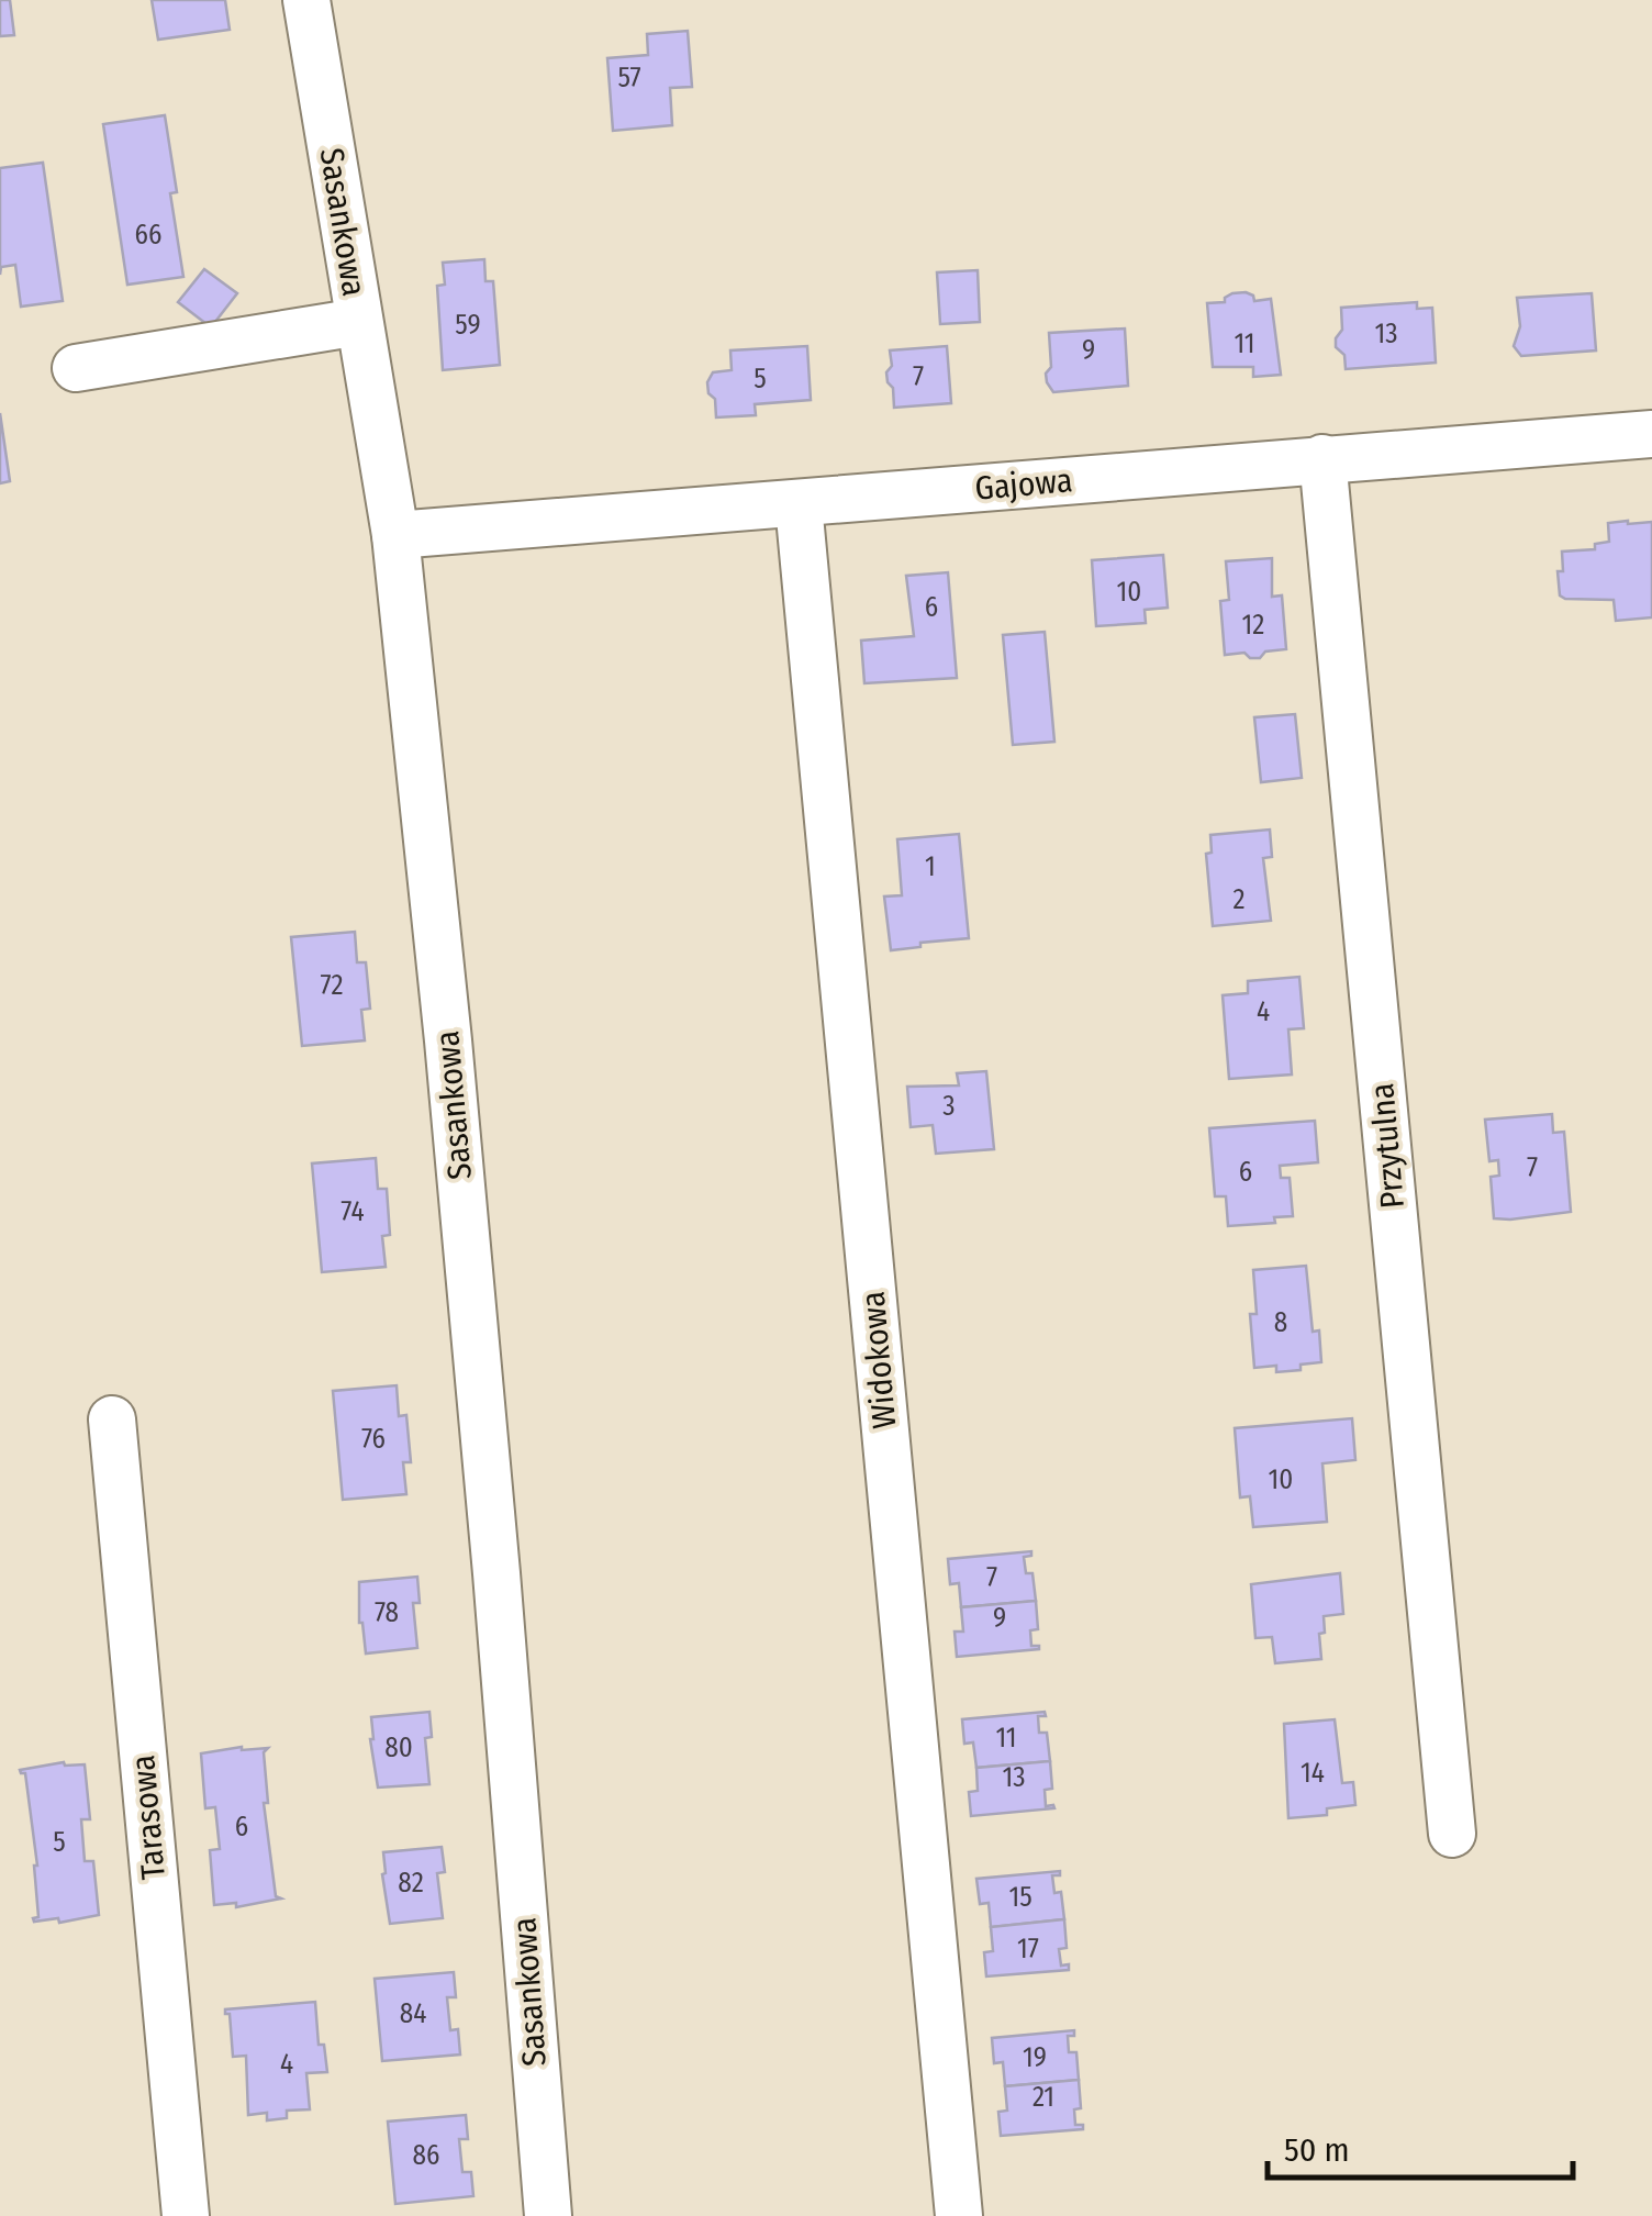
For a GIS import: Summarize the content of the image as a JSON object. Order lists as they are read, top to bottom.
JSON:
{
  "streets": {
    "street": [
      "Sasankowa",
      "Gajowa",
      "Przytulna",
      "Widokowa",
      "Tarasowa"
    ]
  },
  "crossings": [
    ["Sasankowa", "Gajowa"],
    ["Gajowa", "Przytulna"],
    ["Gajowa", "Widokowa"]
  ],
  "house_numbers": [
    "57",
    "66",
    "59",
    "13",
    "11",
    "9",
    "7",
    "5",
    "10",
    "6",
    "12",
    "1",
    "2",
    "72",
    "4",
    "3",
    "7",
    "6",
    "74",
    "8",
    "76",
    "10",
    "7",
    "78",
    "9",
    "11",
    "80",
    "14",
    "13",
    "6",
    "5",
    "82",
    "15",
    "17",
    "84",
    "19",
    "4",
    "21",
    "86"
  ],
  "scale_bar": "50 m"
}
